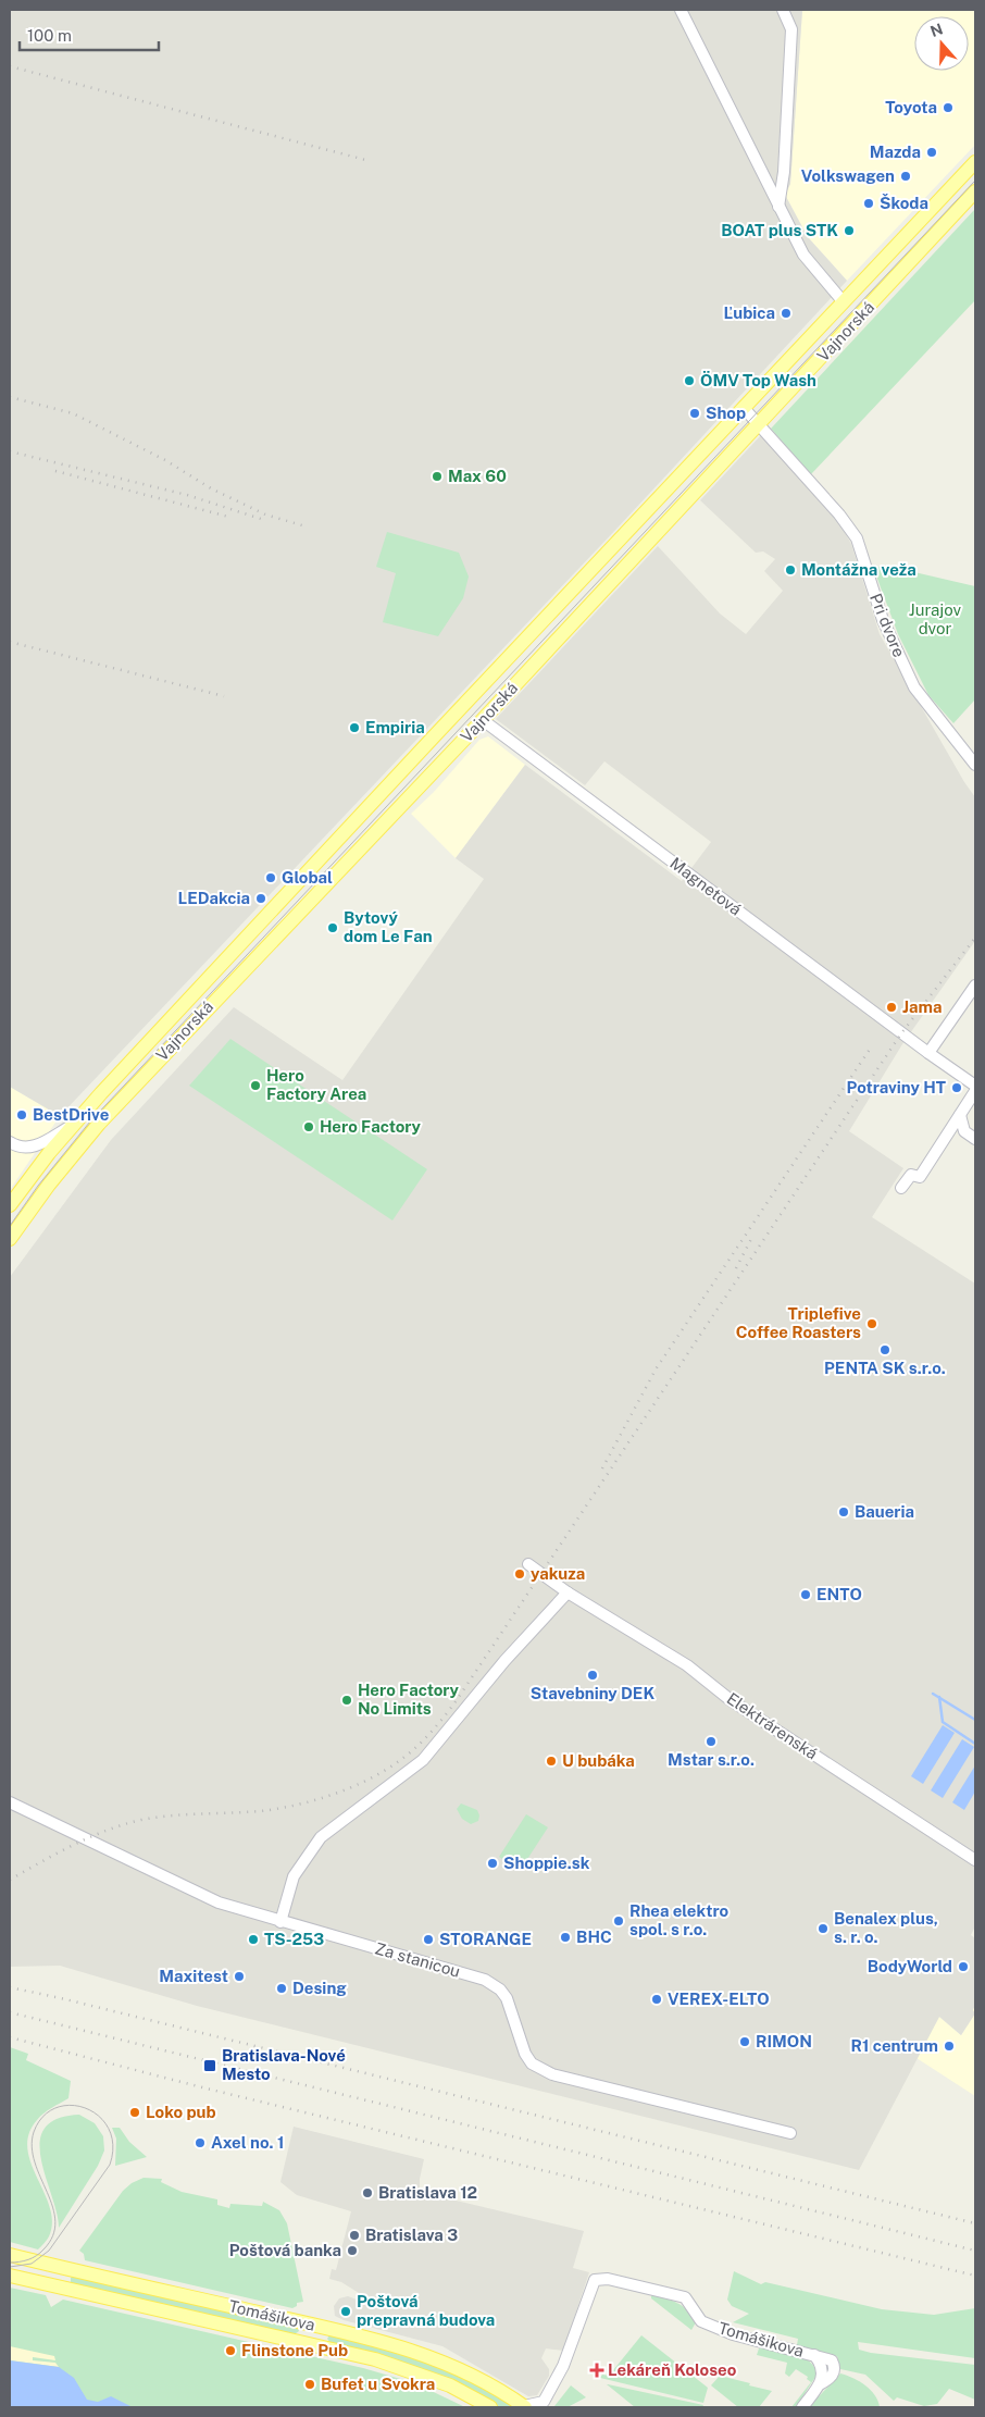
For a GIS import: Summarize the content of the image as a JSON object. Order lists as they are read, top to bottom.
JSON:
{
  "streets": {
    "main road": ["Vajnorská", "Tomášikova"],
    "street": [
      "Pri dvore",
      "Magnetová",
      "Elektrárenská",
      "Za stanicou"
    ]
  },
  "crossings": [
    ["Vajnorská", "Pri dvore"],
    ["Vajnorská", "Magnetová"]
  ],
  "parks": ["Jurajov dvor"],
  "places": {
    "other": [
      "Toyota",
      "Mazda",
      "Volkswagen",
      "Škoda",
      "BOAT plus STK",
      "Ľubica",
      "ÖMV Top Wash",
      "Shop",
      "Max 60",
      "Montážna veža",
      "Empiria",
      "Global",
      "LEDakcia",
      "Bytový dom Le Fan",
      "Jama",
      "Hero Factory Area",
      "Potraviny HT",
      "BestDrive",
      "Hero Factory",
      "Triplefive Coffee Roasters",
      "PENTA SK s.r.o.",
      "Baueria",
      "yakuza",
      "ENTO",
      "Stavebniny DEK",
      "Hero Factory No Limits",
      "Mstar s.r.o.",
      "U bubáka",
      "Shoppie.sk",
      "Rhea elektro spol. s r.o.",
      "Benalex plus, s. r. o.",
      "BHC",
      "TS-253",
      "STORANGE",
      "BodyWorld",
      "Maxitest",
      "Desing",
      "VEREX-ELTO",
      "RIMON",
      "R1 centrum",
      "Loko pub",
      "Axel no. 1",
      "Bratislava 12",
      "Bratislava 3",
      "Poštová banka",
      "Poštová prepravná budova",
      "Flinstone Pub",
      "Bufet u Svokra"
    ],
    "transit": ["Bratislava-Nové Mesto"],
    "health": ["Lekáreň Koloseo"]
  },
  "scale_bar": "100 m",
  "north": "top"
}
